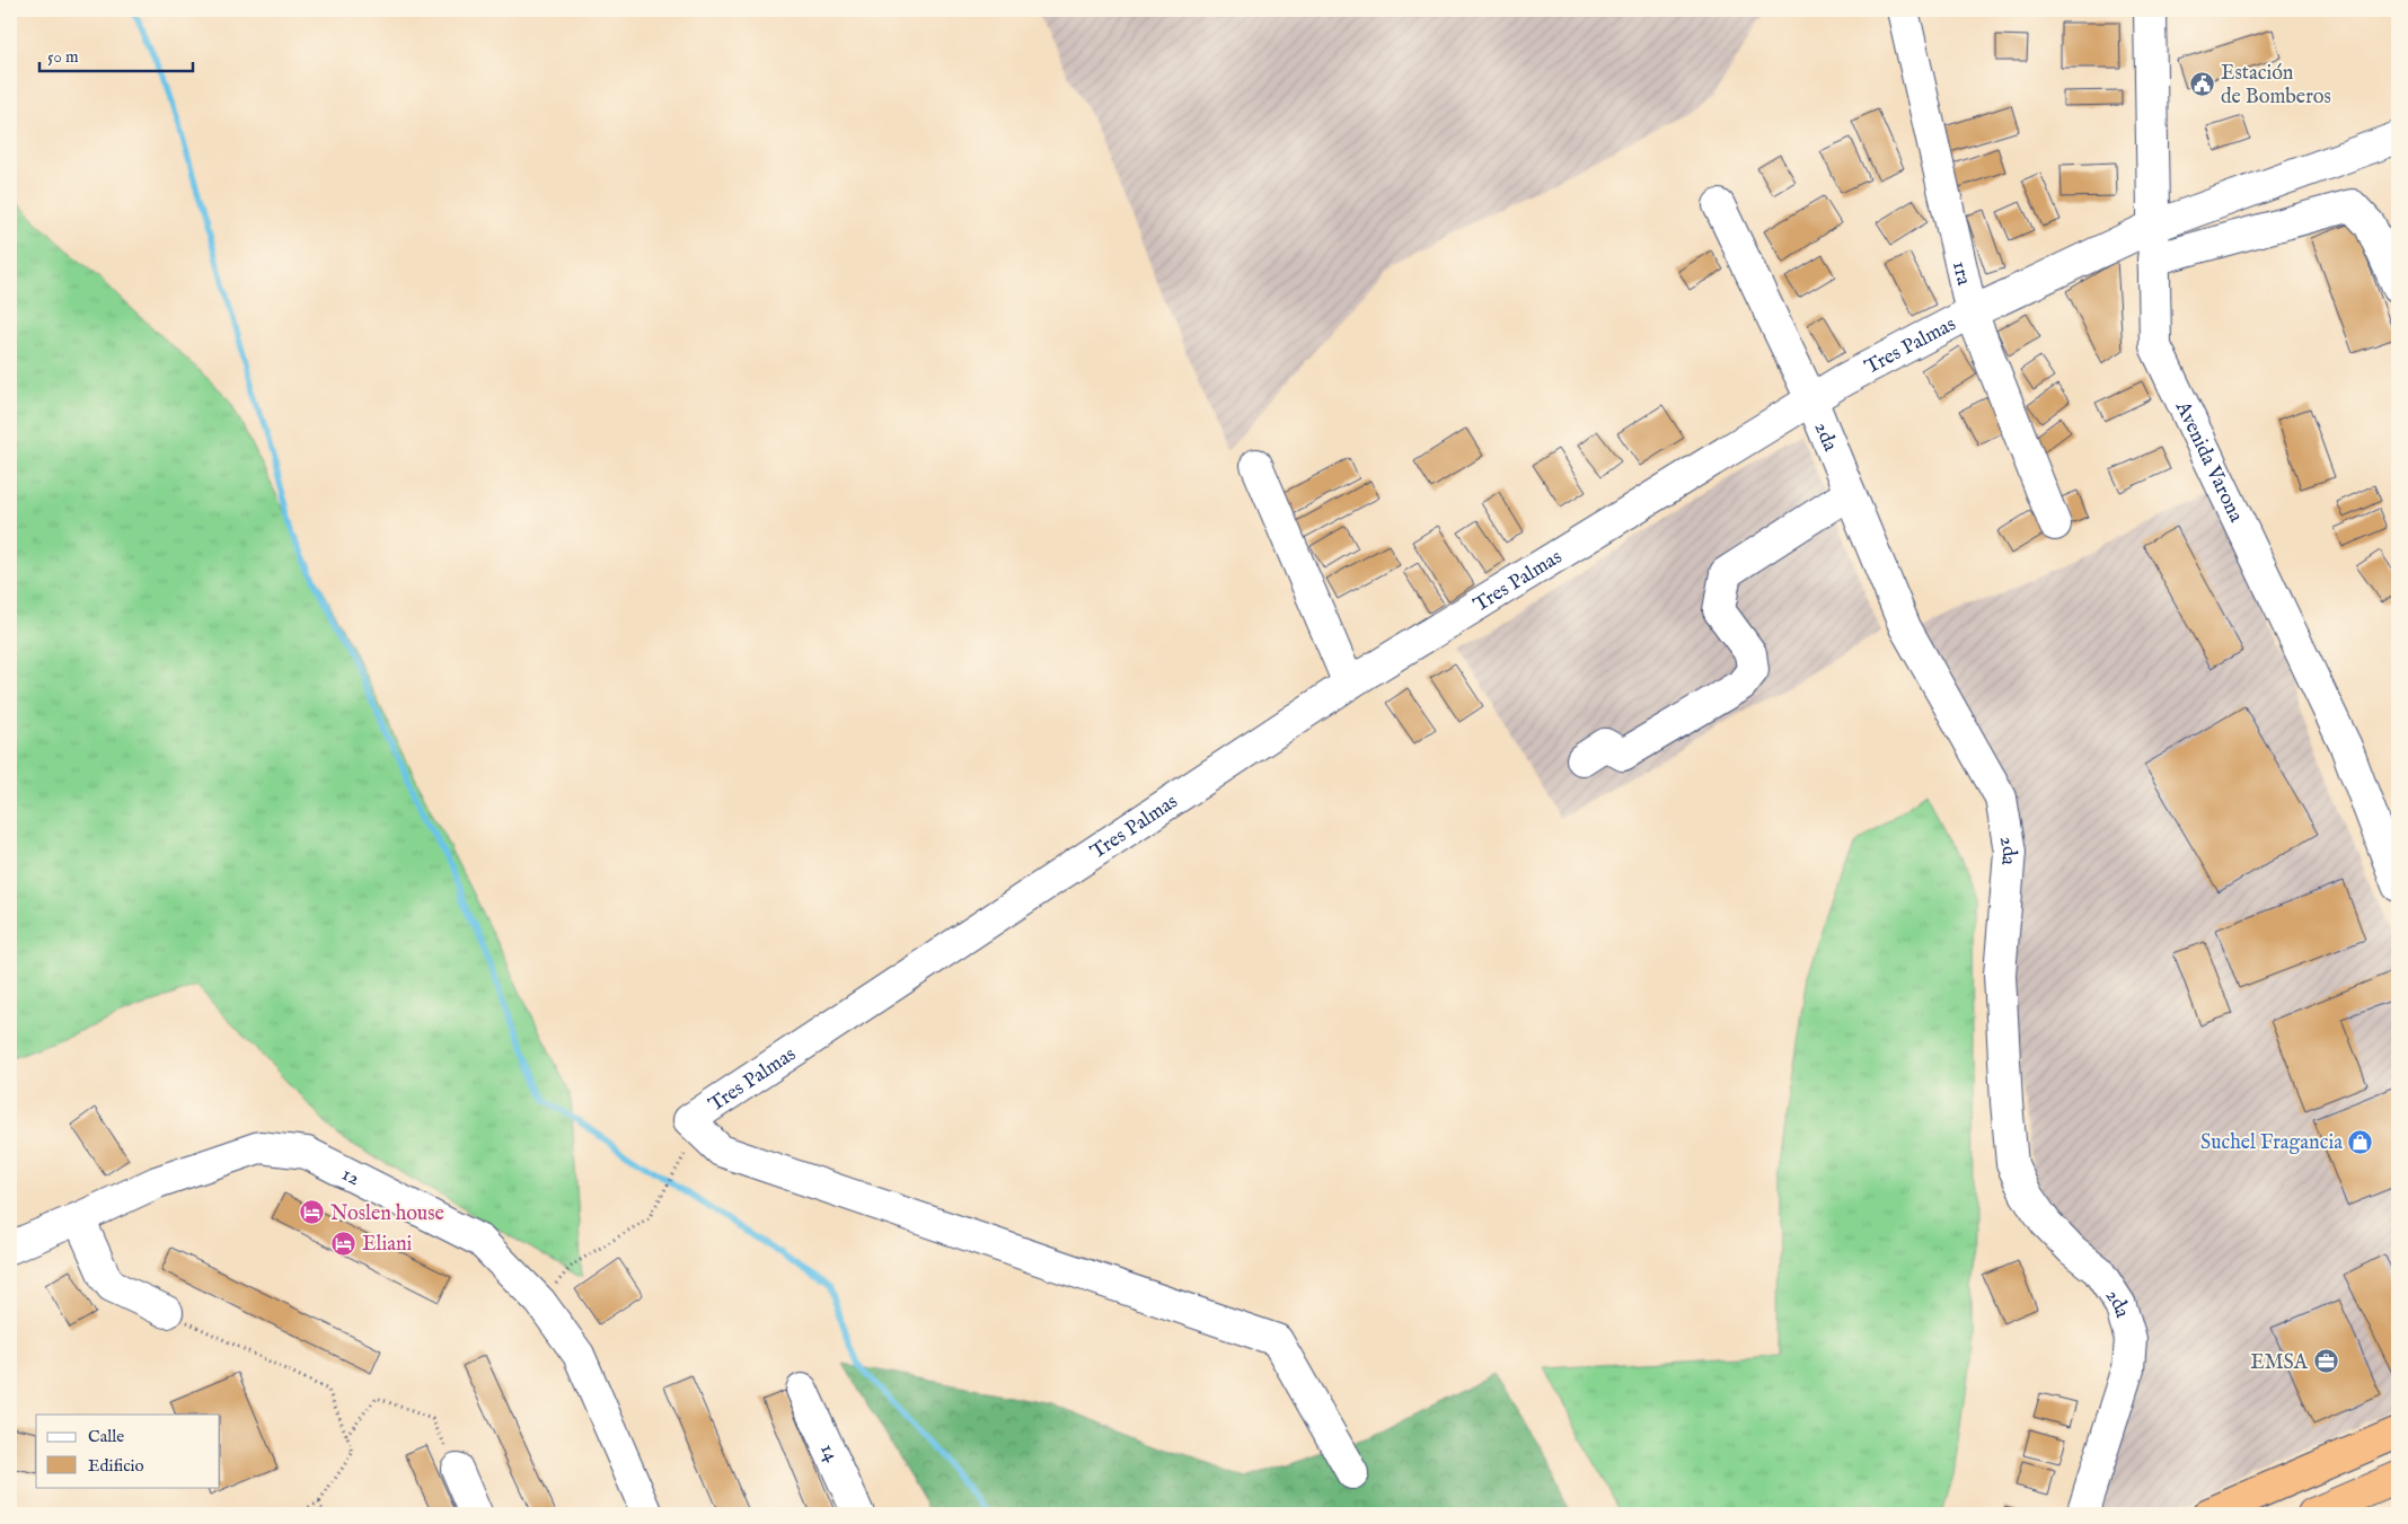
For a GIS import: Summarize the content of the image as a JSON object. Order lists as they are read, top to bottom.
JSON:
{
  "streets": {
    "street": [
      "1ra",
      "Tres Palmas",
      "2da",
      "Avenida Varona",
      "12",
      "14"
    ]
  },
  "crossings": [
    ["1ra", "Tres Palmas"],
    ["Tres Palmas", "2da"],
    ["Tres Palmas", "Avenida Varona"]
  ],
  "places": {
    "public building": ["Estación de Bomberos"],
    "shop": ["Suchel Fragancia"],
    "hotel": ["Noslen house", "Eliani"],
    "office": ["EMSA"]
  },
  "legend": ["Calle", "Edificio"],
  "scale_bar": "50 m"
}
